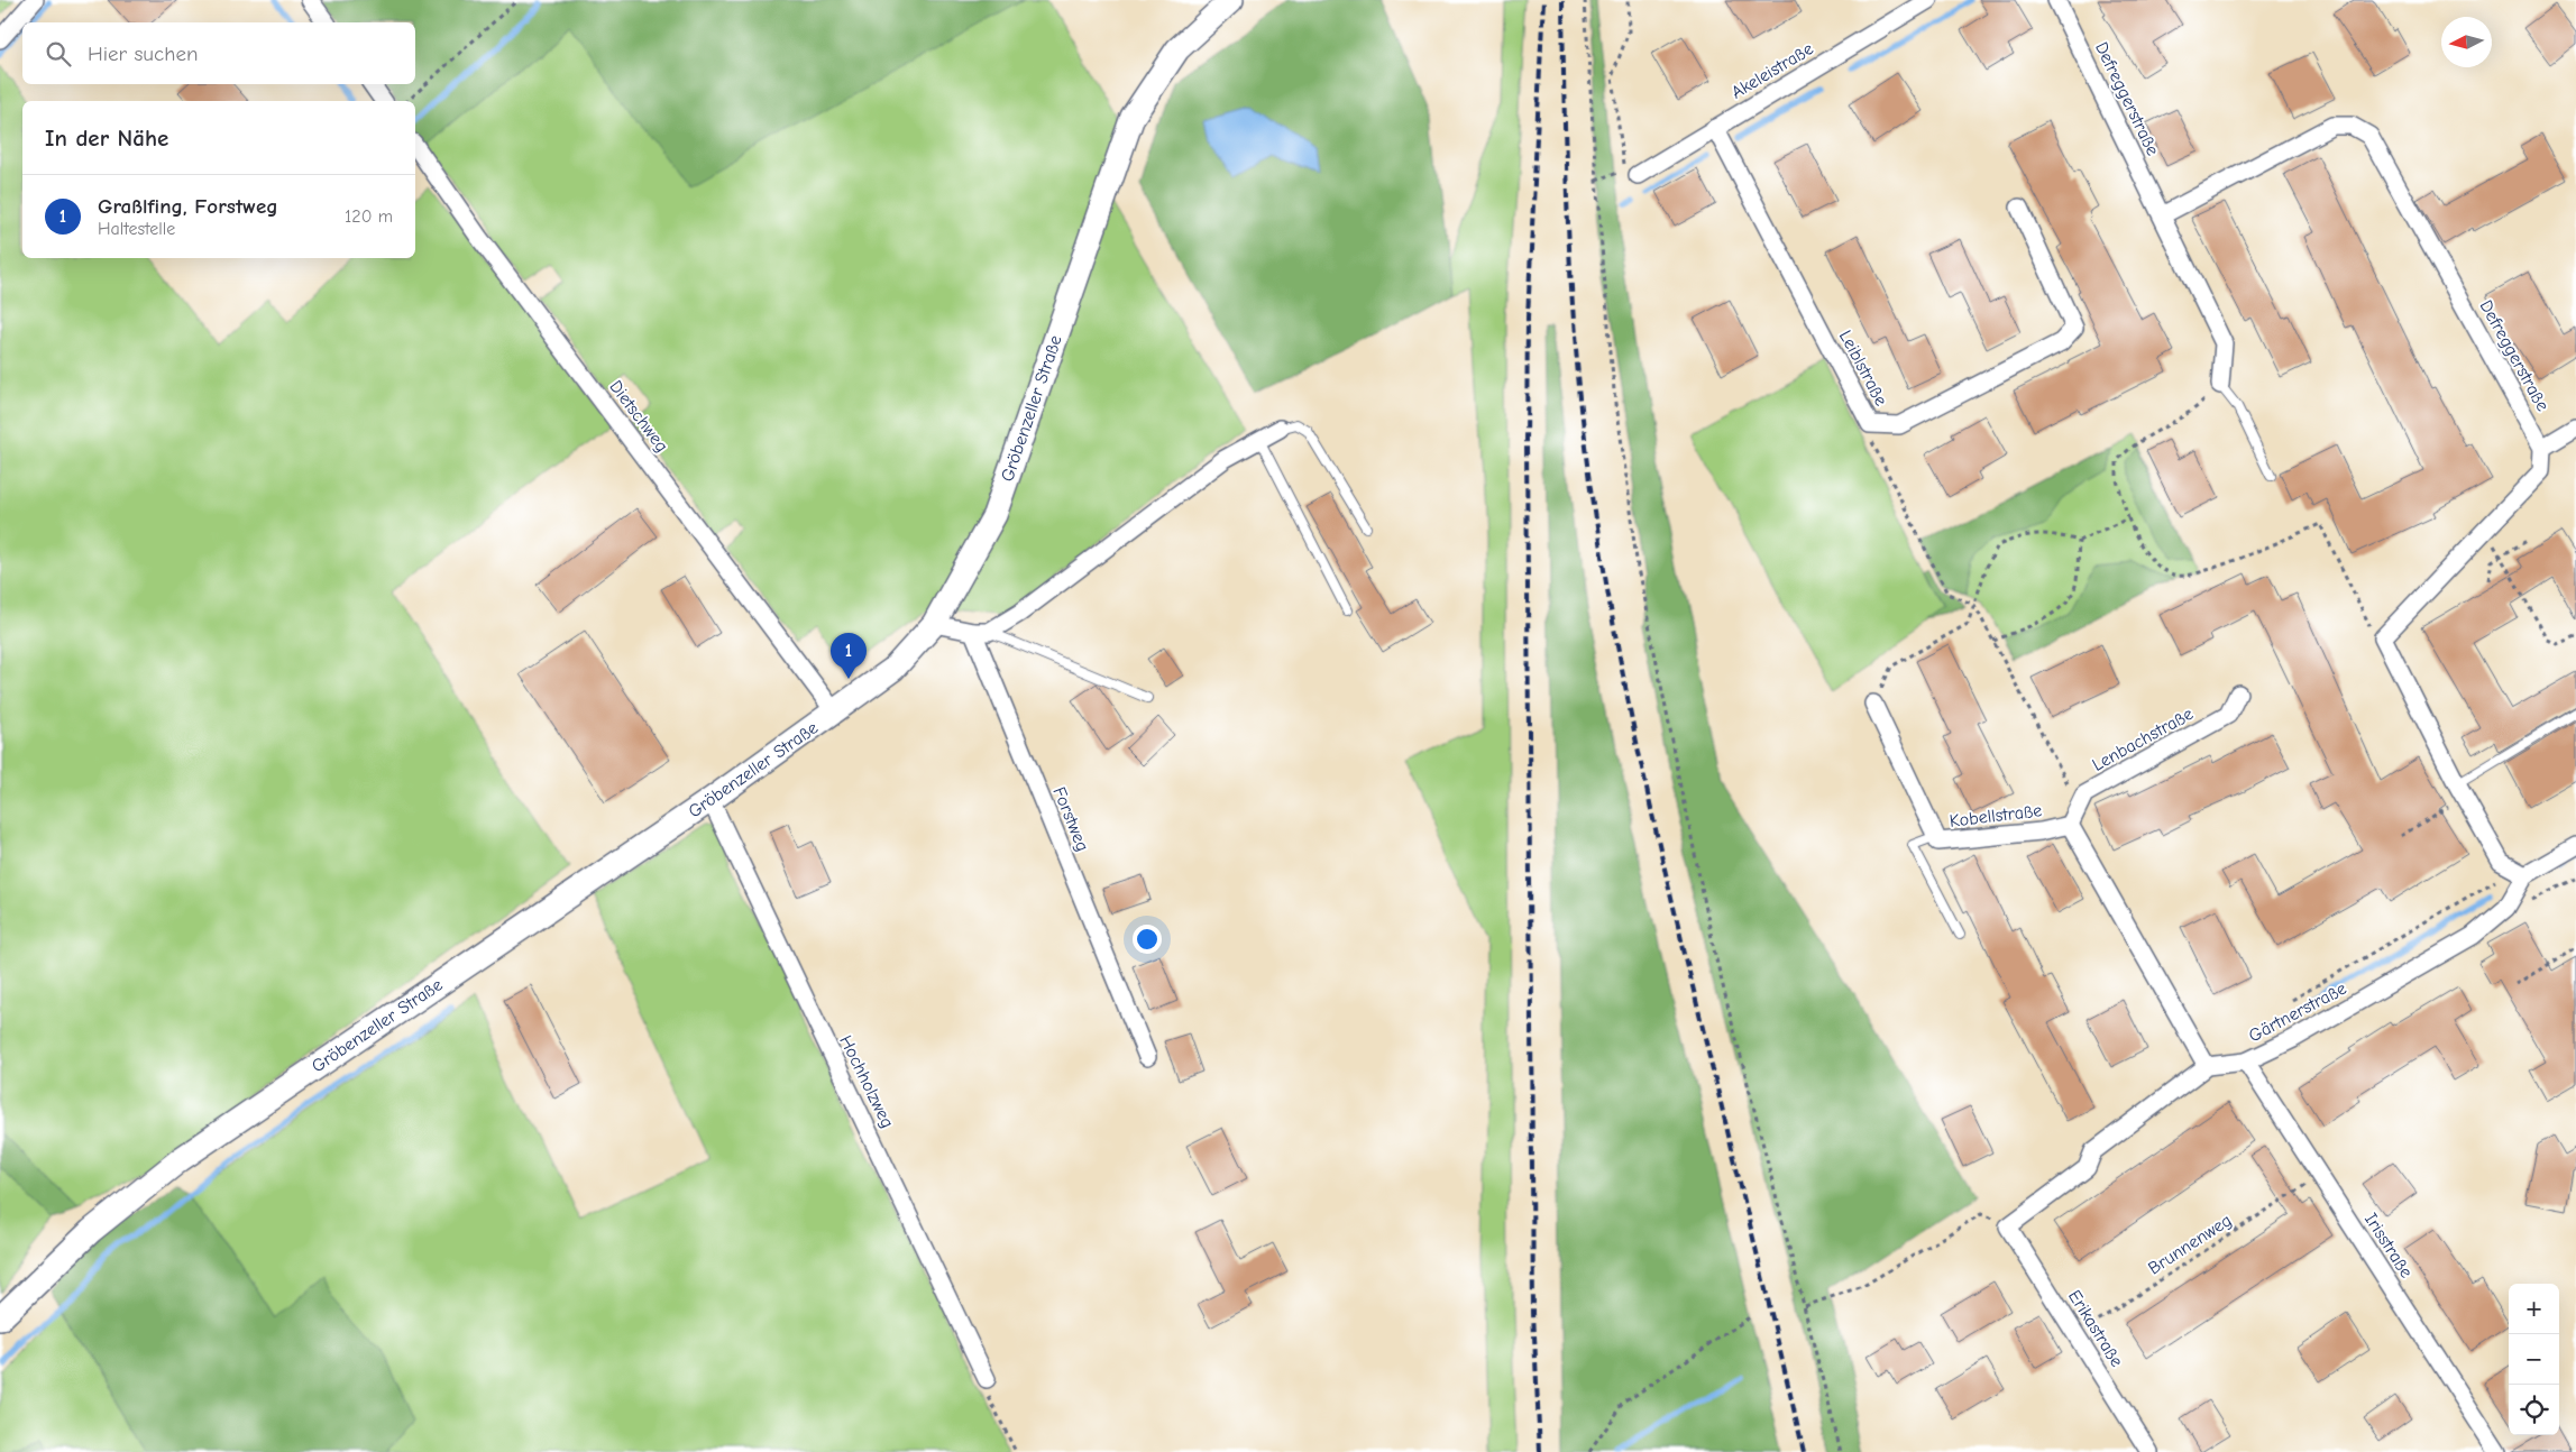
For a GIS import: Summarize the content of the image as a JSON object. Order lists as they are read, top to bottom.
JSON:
{
  "streets": {
    "street": [
      "Akeleistraße",
      "Defreggerstraße",
      "Leiblstraße",
      "Gröbenzeller Straße",
      "Dietschweg",
      "Lenbachstraße",
      "Kobellstraße",
      "Forstweg",
      "Gärtnerstraße",
      "Hochholzweg",
      "Irisstraße",
      "Erikastraße"
    ],
    "path": ["Brunnenweg"]
  },
  "crossings": [
    ["Akeleistraße", "Leiblstraße"],
    ["Gröbenzeller Straße", "Dietschweg"],
    ["Gröbenzeller Straße", "Hochholzweg"],
    ["Lenbachstraße", "Kobellstraße"],
    ["Kobellstraße", "Gärtnerstraße"],
    ["Gärtnerstraße", "Irisstraße"],
    ["Brunnenweg", "Irisstraße"],
    ["Brunnenweg", "Erikastraße"]
  ],
  "north": "left",
  "page": {
    "search": "Hier suchen",
    "heading": "In der Nähe",
    "list": [
      {
        "mark": "1",
        "name": "Graßlfing, Forstweg",
        "note": "Haltestelle",
        "value": "120 m"
      }
    ],
    "pins": "1",
    "map_buttons": ["+", "−"]
  }
}
